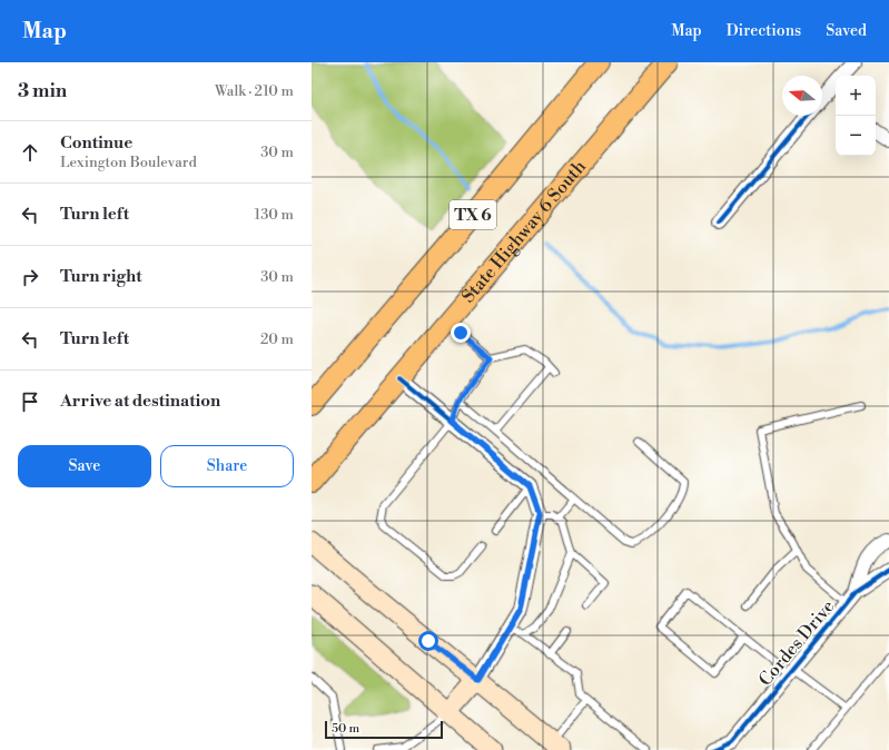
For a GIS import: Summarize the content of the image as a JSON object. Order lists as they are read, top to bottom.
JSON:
{
  "streets": {
    "main road": ["TX 6", "State Highway 6 South"],
    "street": ["Cordes Drive"]
  },
  "scale_bar": "50 m",
  "north": "left",
  "page": {
    "header": "Map",
    "nav": ["Map", "Directions", "Saved"],
    "heading": ["3 min", "Walk · 210 m"],
    "map_buttons": ["+", "−"],
    "list": [
      ["Continue", "Lexington Boulevard", "30 m"],
      ["Turn left", "130 m"],
      ["Turn right", "30 m"],
      ["Turn left", "20 m"],
      "Arrive at destination"
    ],
    "buttons": ["Save", "Share"],
    "scale": "50 m"
  }
}
